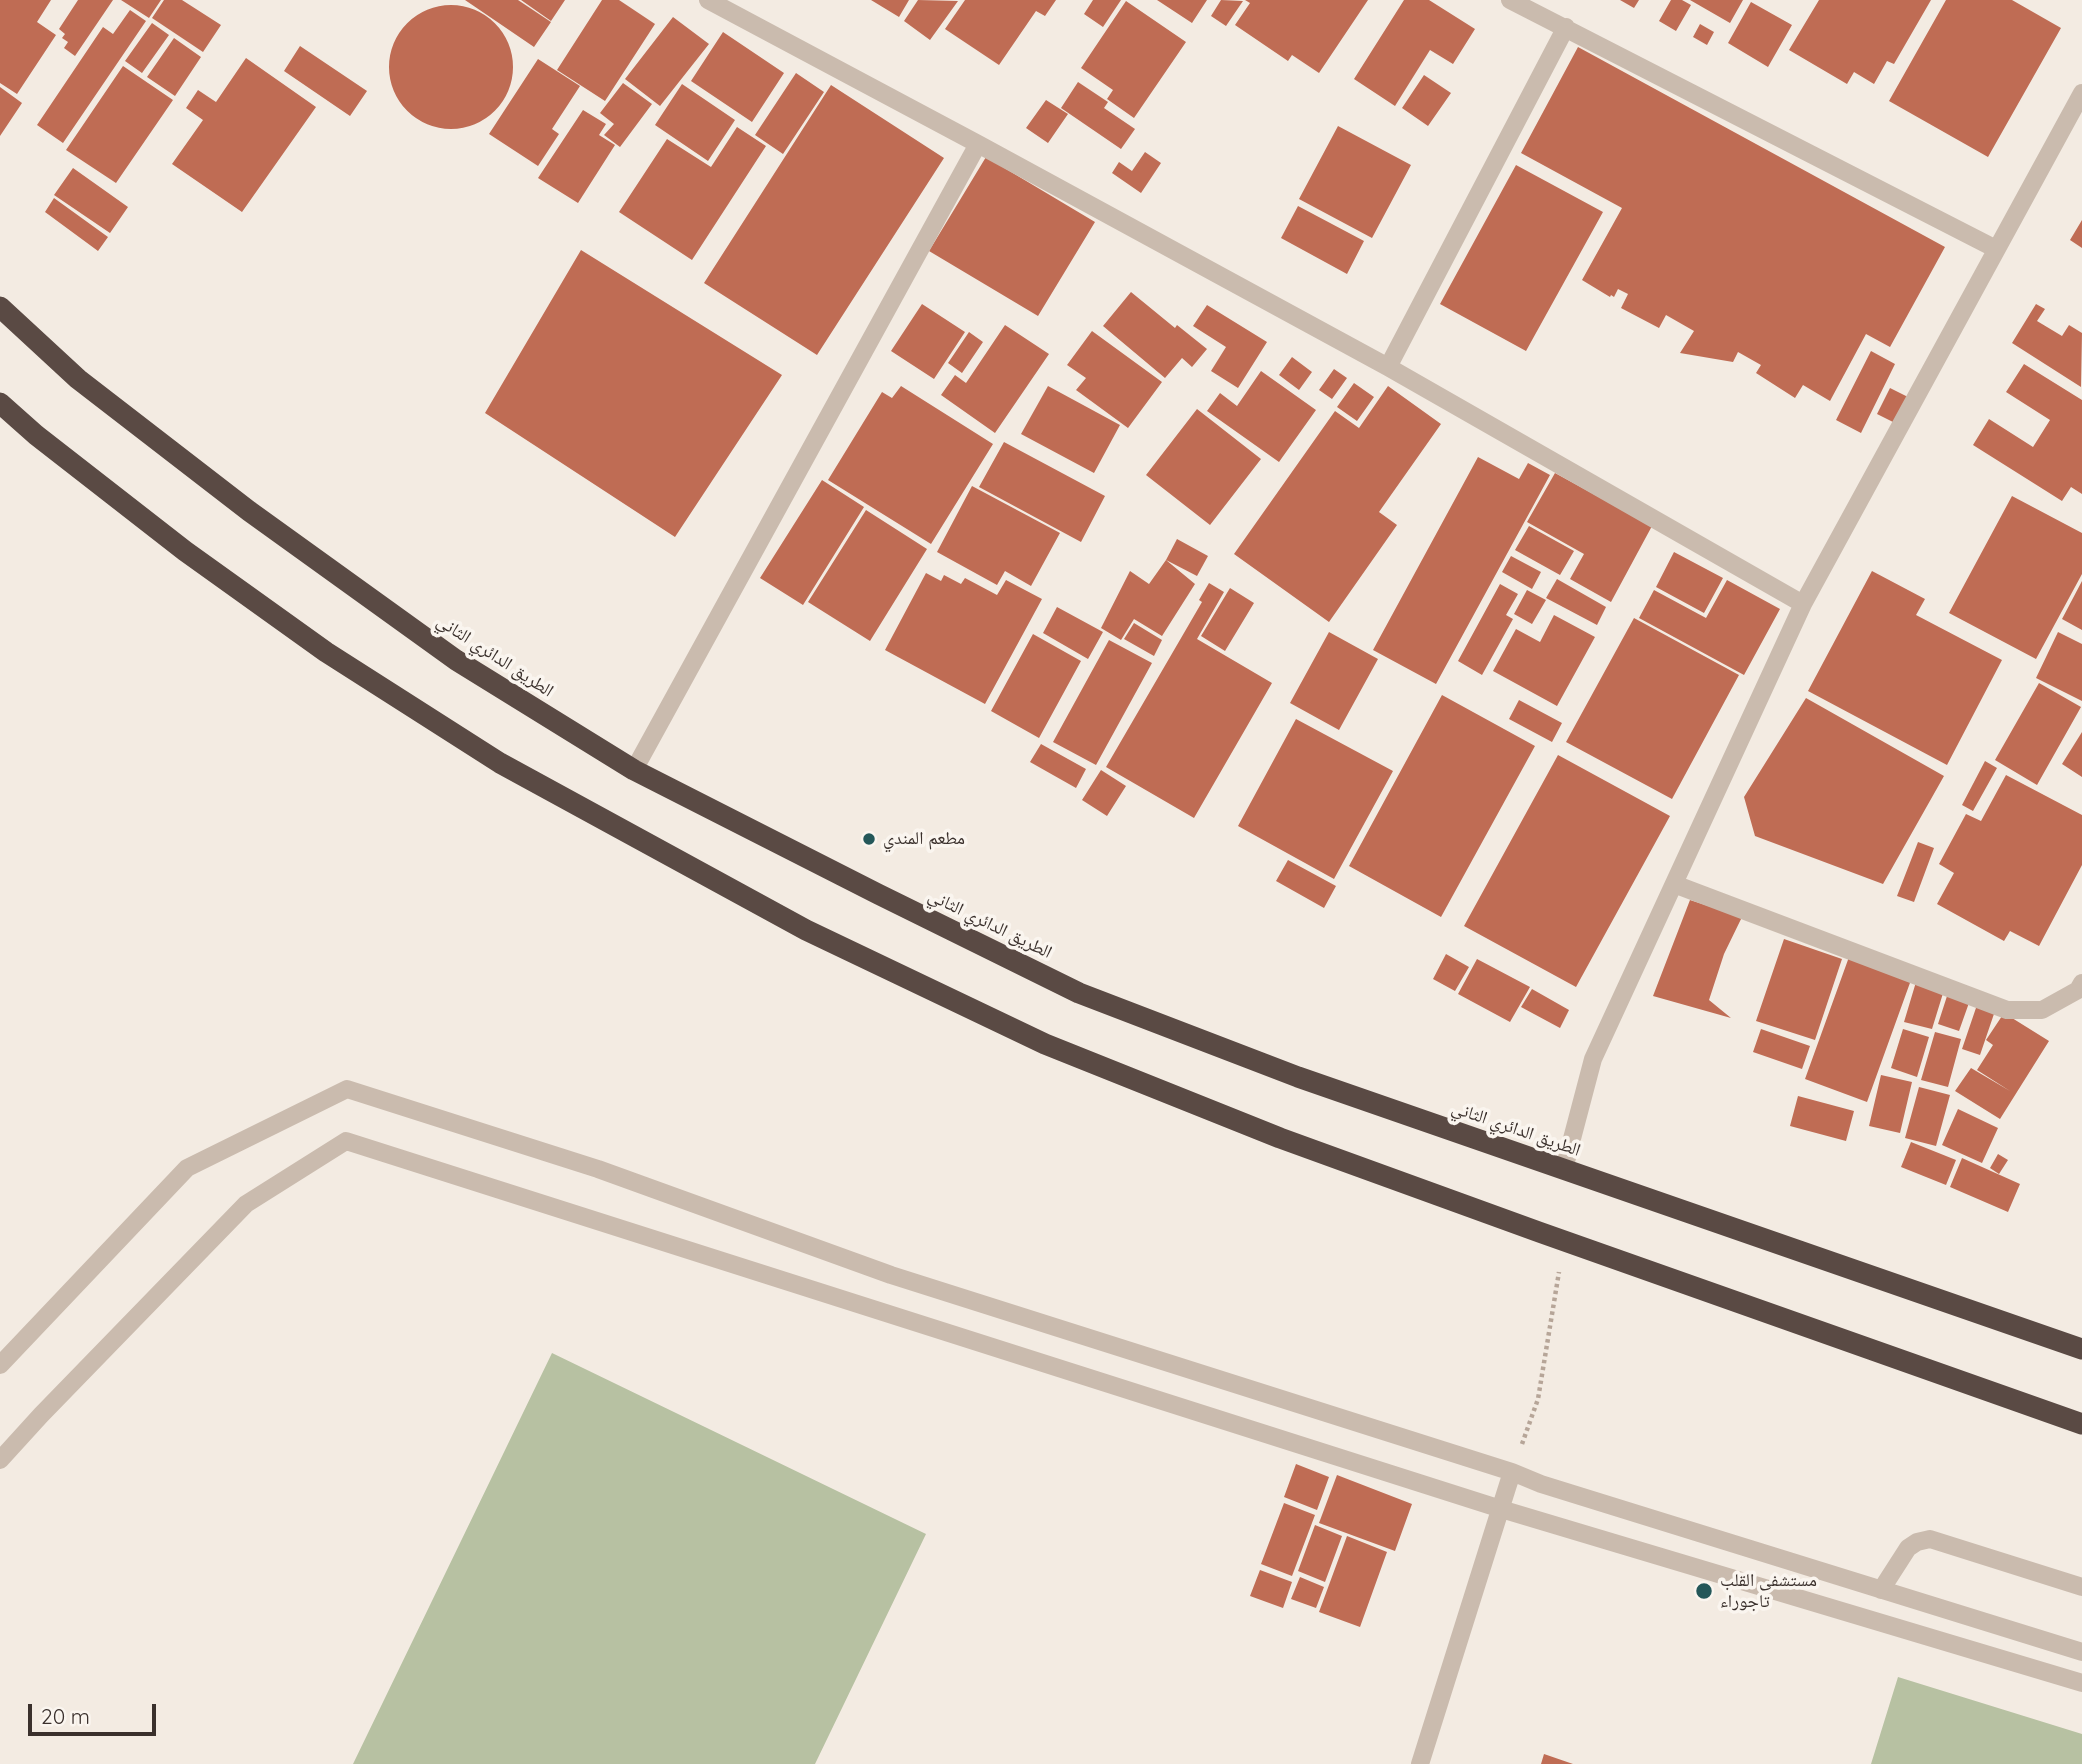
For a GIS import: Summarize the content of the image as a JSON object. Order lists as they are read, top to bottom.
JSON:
{
  "streets": {
    "highway": ["الطريق الدائري الثاني"]
  },
  "places": ["مطعم المندي", "مستشفى القلب تاجوراء"],
  "scale_bar": "20 m"
}
